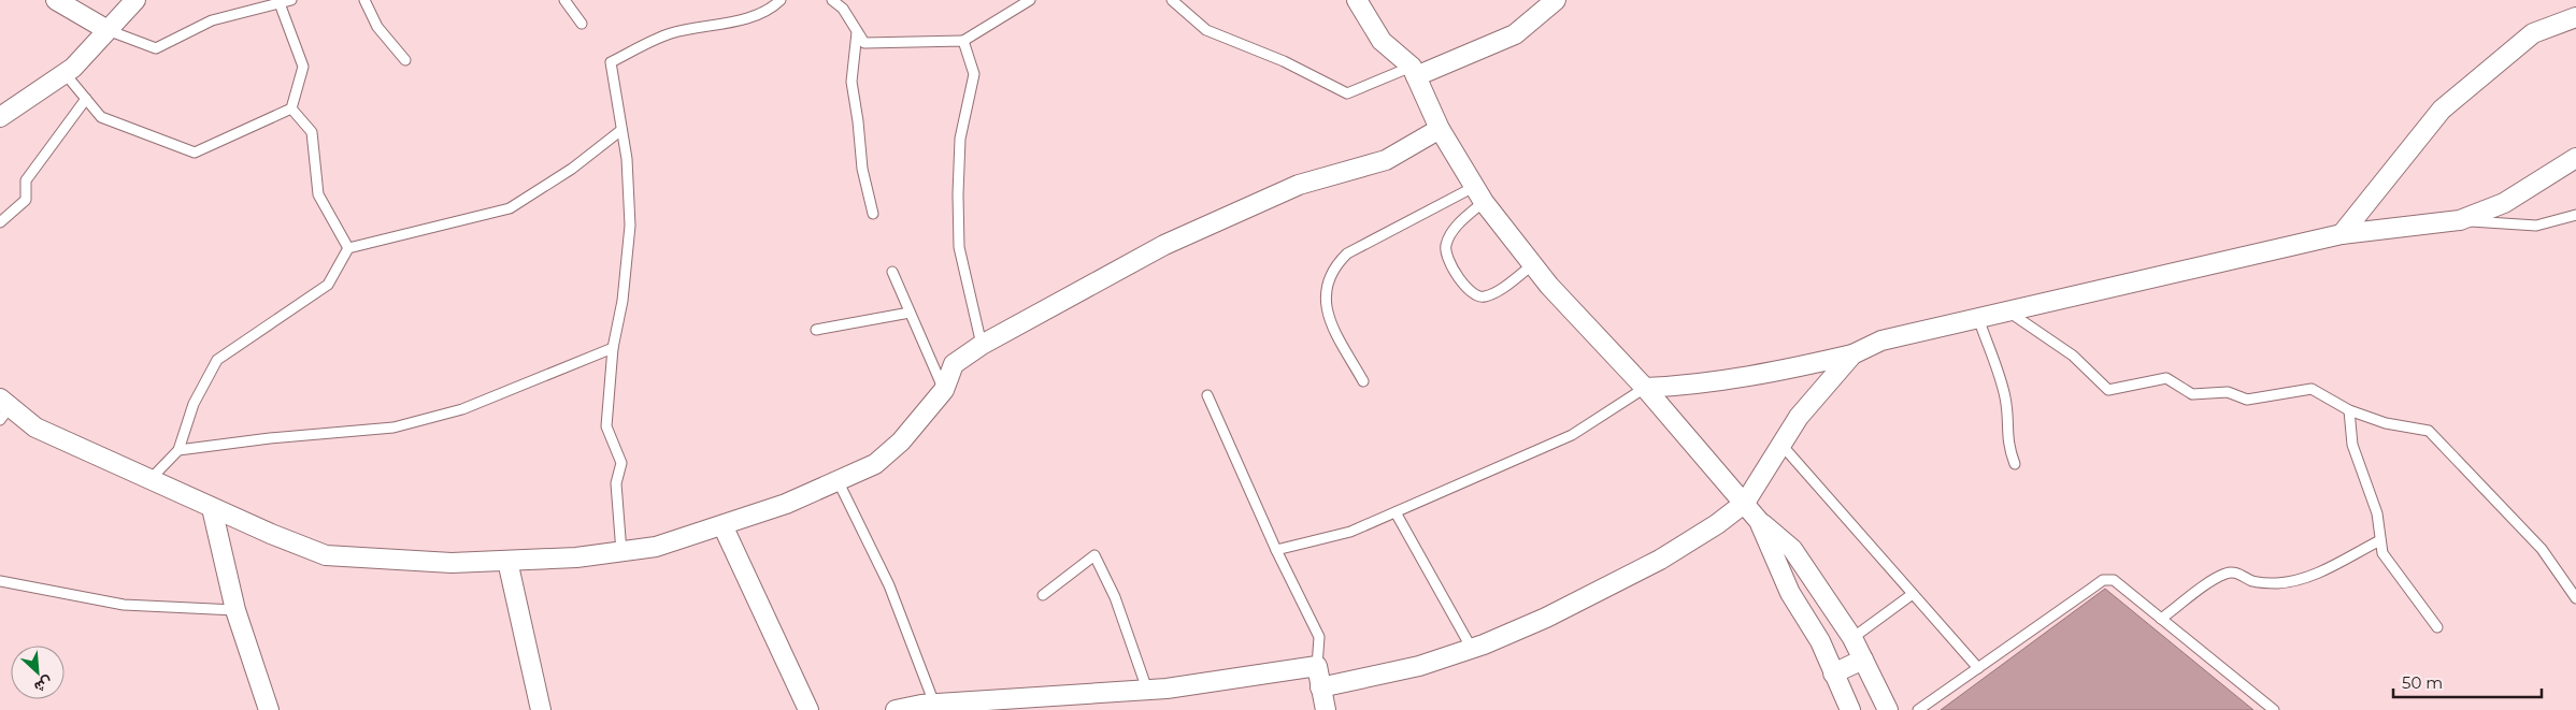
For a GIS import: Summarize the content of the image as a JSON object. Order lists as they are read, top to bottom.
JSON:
{
  "scale_bar": "50 m",
  "north": "bottom right"
}
